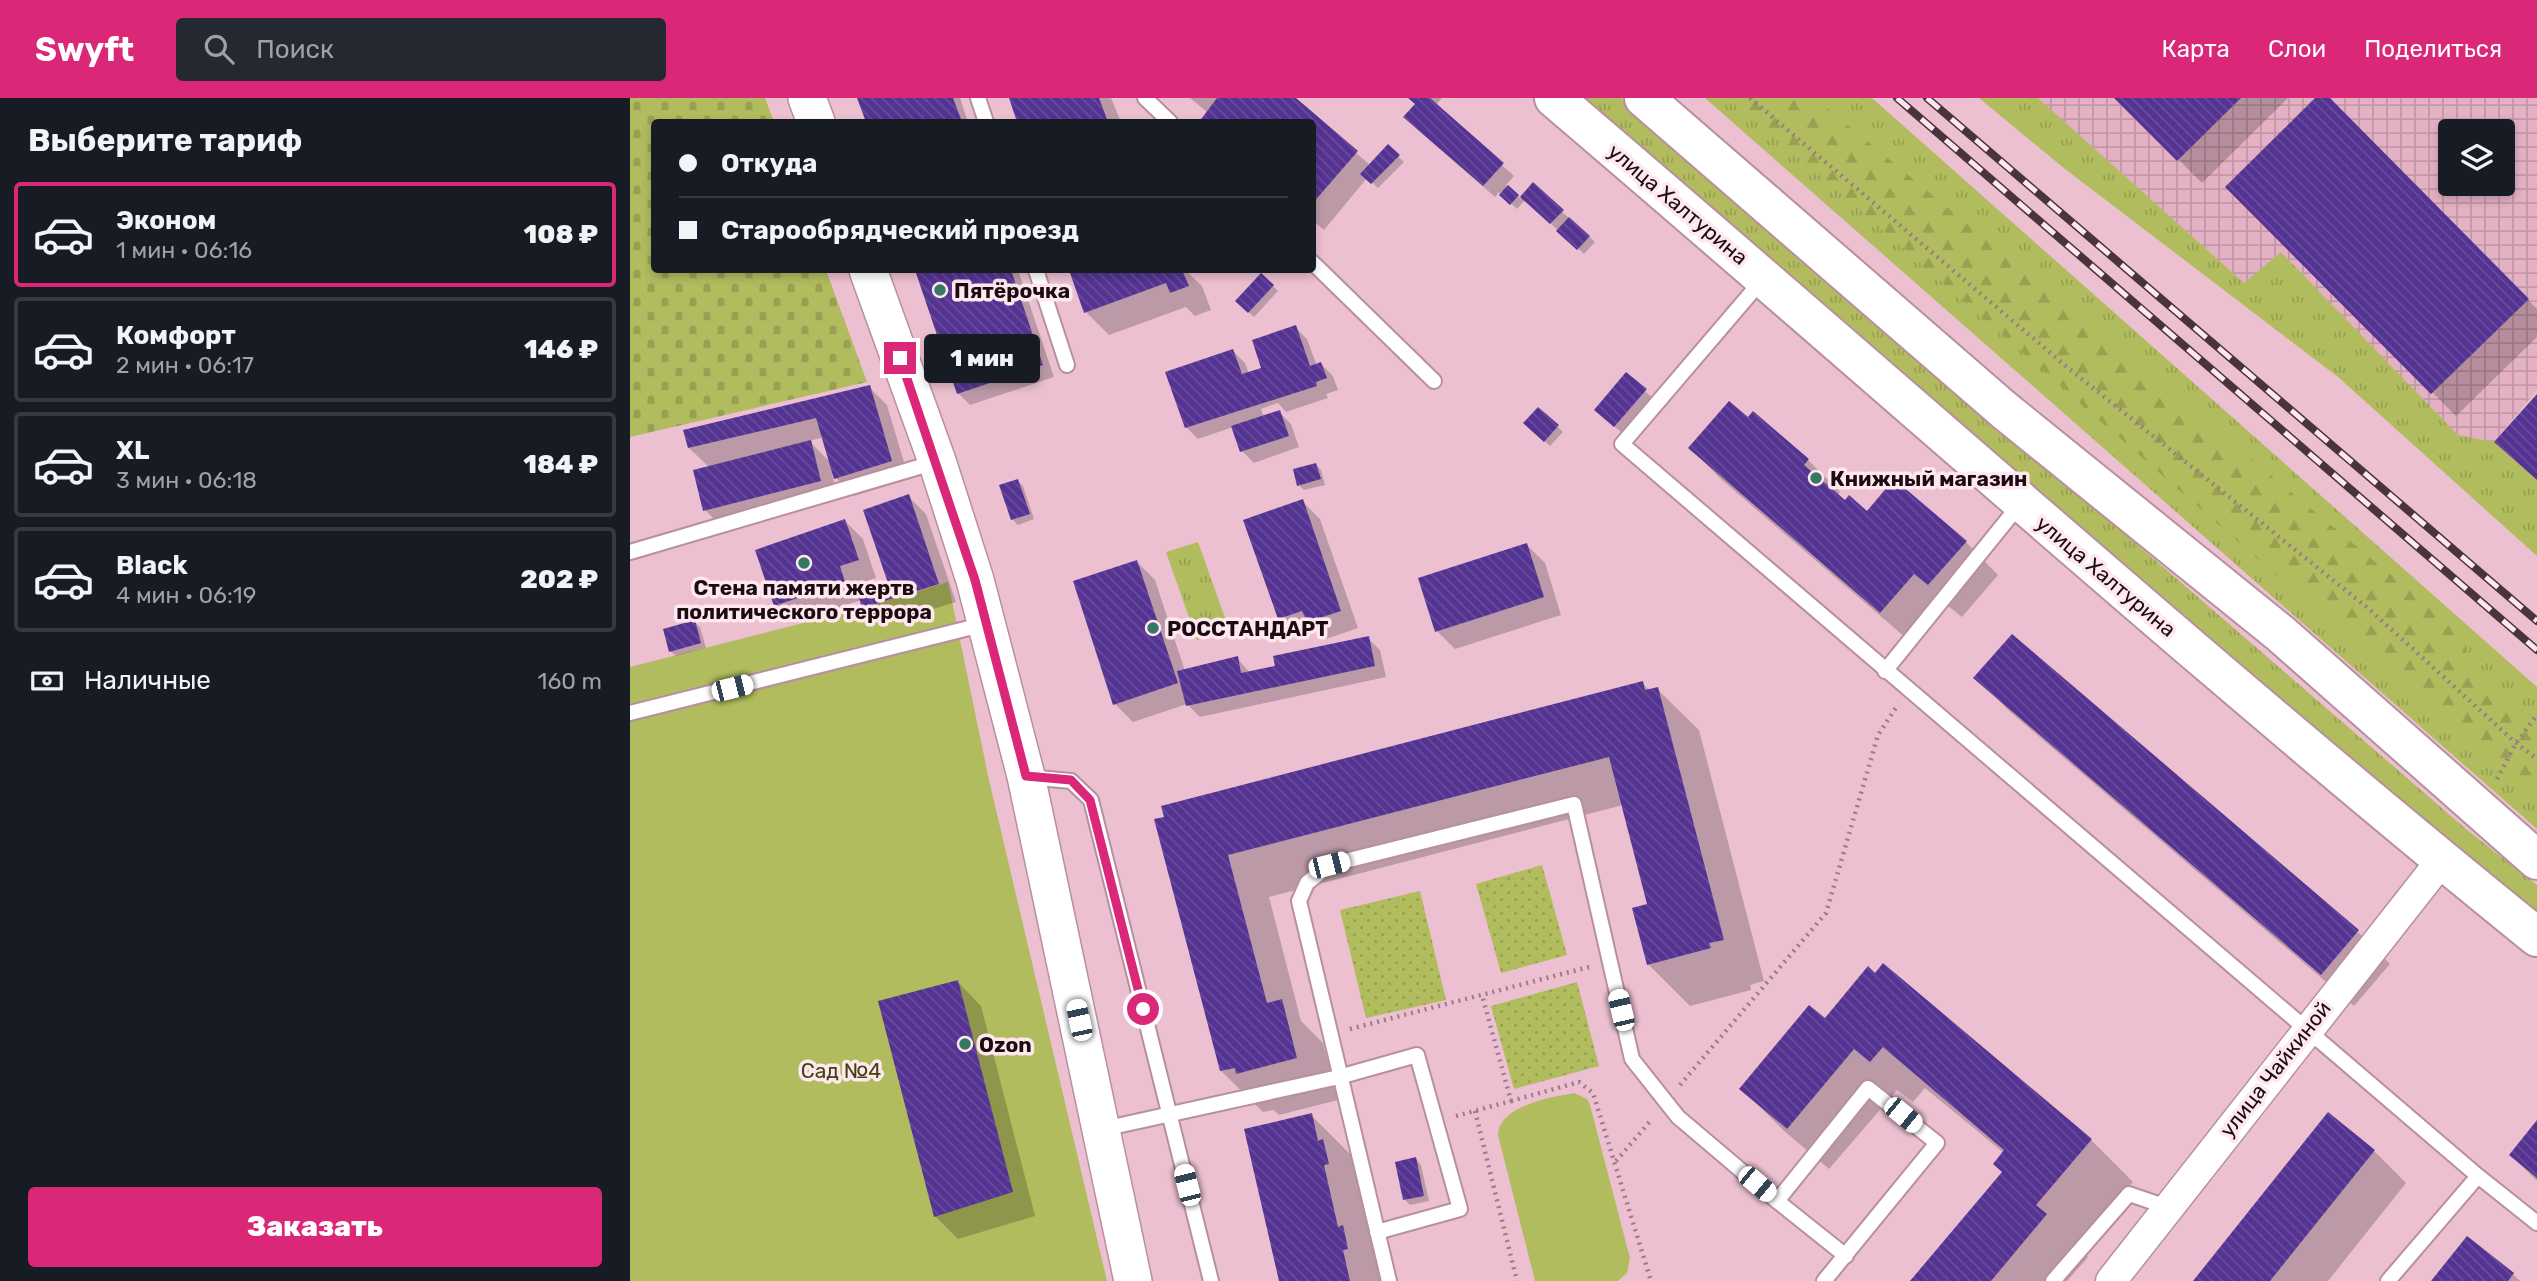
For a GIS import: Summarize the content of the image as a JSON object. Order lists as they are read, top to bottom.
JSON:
{
  "streets": {
    "main road": ["улица Халтурина"],
    "street": ["улица Чайкиной"]
  },
  "crossings": [
    ["улица Халтурина", "улица Чайкиной"]
  ],
  "parks": ["Сад №4"],
  "places": [
    "Пятёрочка",
    "Книжный магазин",
    "Стена памяти жертв политического террора",
    "РОССТАНДАРТ",
    "Ozon"
  ],
  "page": {
    "header": "Swyft",
    "search": "Поиск",
    "nav": ["Карта", "Слои", "Поделиться"],
    "heading": "Выберите тариф",
    "banner": ["Откуда", "Старообрядческий проезд"],
    "list": [
      {
        "name": "Эконом",
        "note": "1 мин · 06:16",
        "value": "108 ₽"
      },
      {
        "name": "Комфорт",
        "note": "2 мин · 06:17",
        "value": "146 ₽"
      },
      {
        "name": "XL",
        "note": "3 мин · 06:18",
        "value": "184 ₽"
      },
      {
        "name": "Black",
        "note": "4 мин · 06:19",
        "value": "202 ₽"
      }
    ],
    "bubble": "1 мин",
    "pay": ["Наличные", "160 m"],
    "buttons": "Заказать"
  }
}
